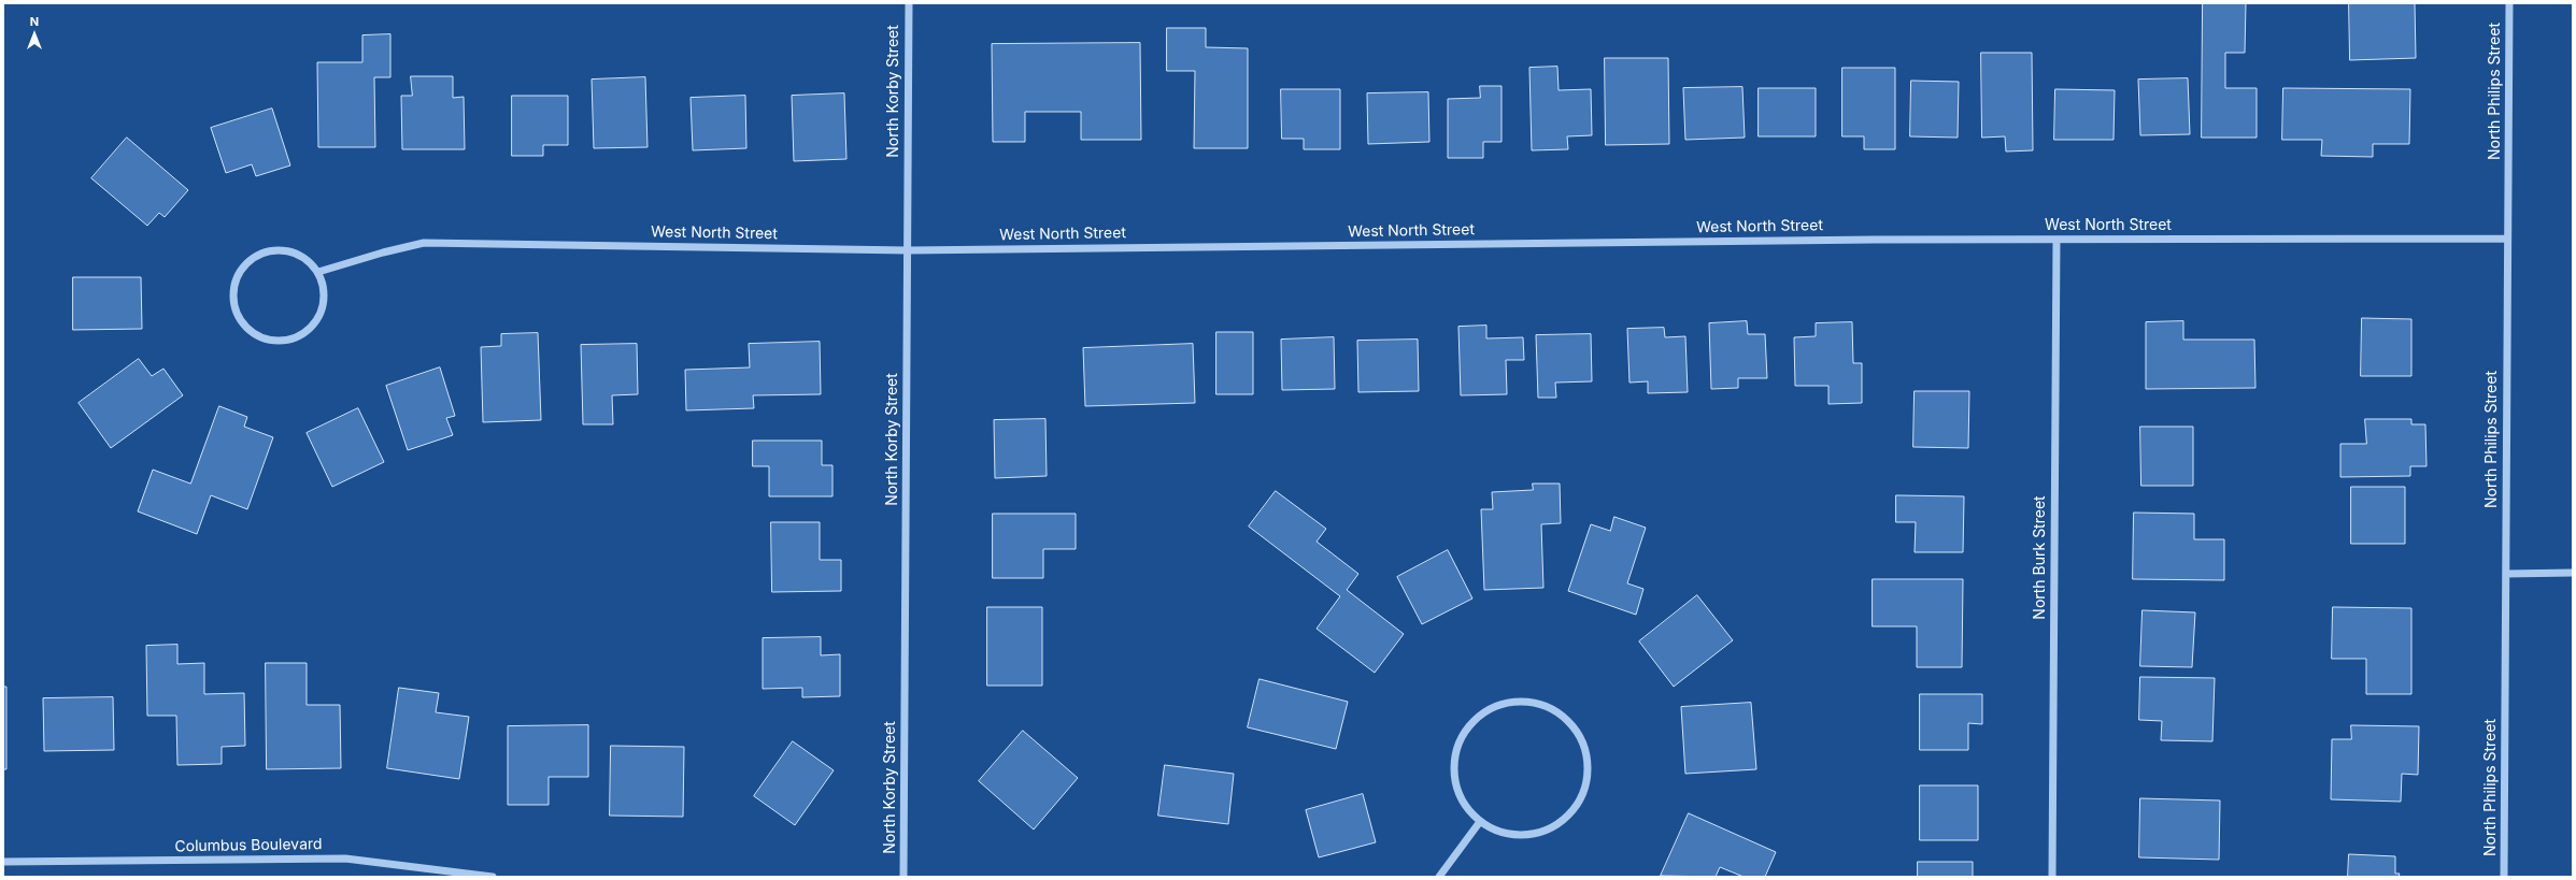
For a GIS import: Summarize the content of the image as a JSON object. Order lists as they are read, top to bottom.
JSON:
{
  "streets": {
    "street": [
      "North Korby Street",
      "North Philips Street",
      "West North Street",
      "North Burk Street",
      "Columbus Boulevard"
    ]
  },
  "crossings": [
    ["North Korby Street", "West North Street"],
    ["North Philips Street", "West North Street"],
    ["West North Street", "North Burk Street"]
  ],
  "north": "top"
}
